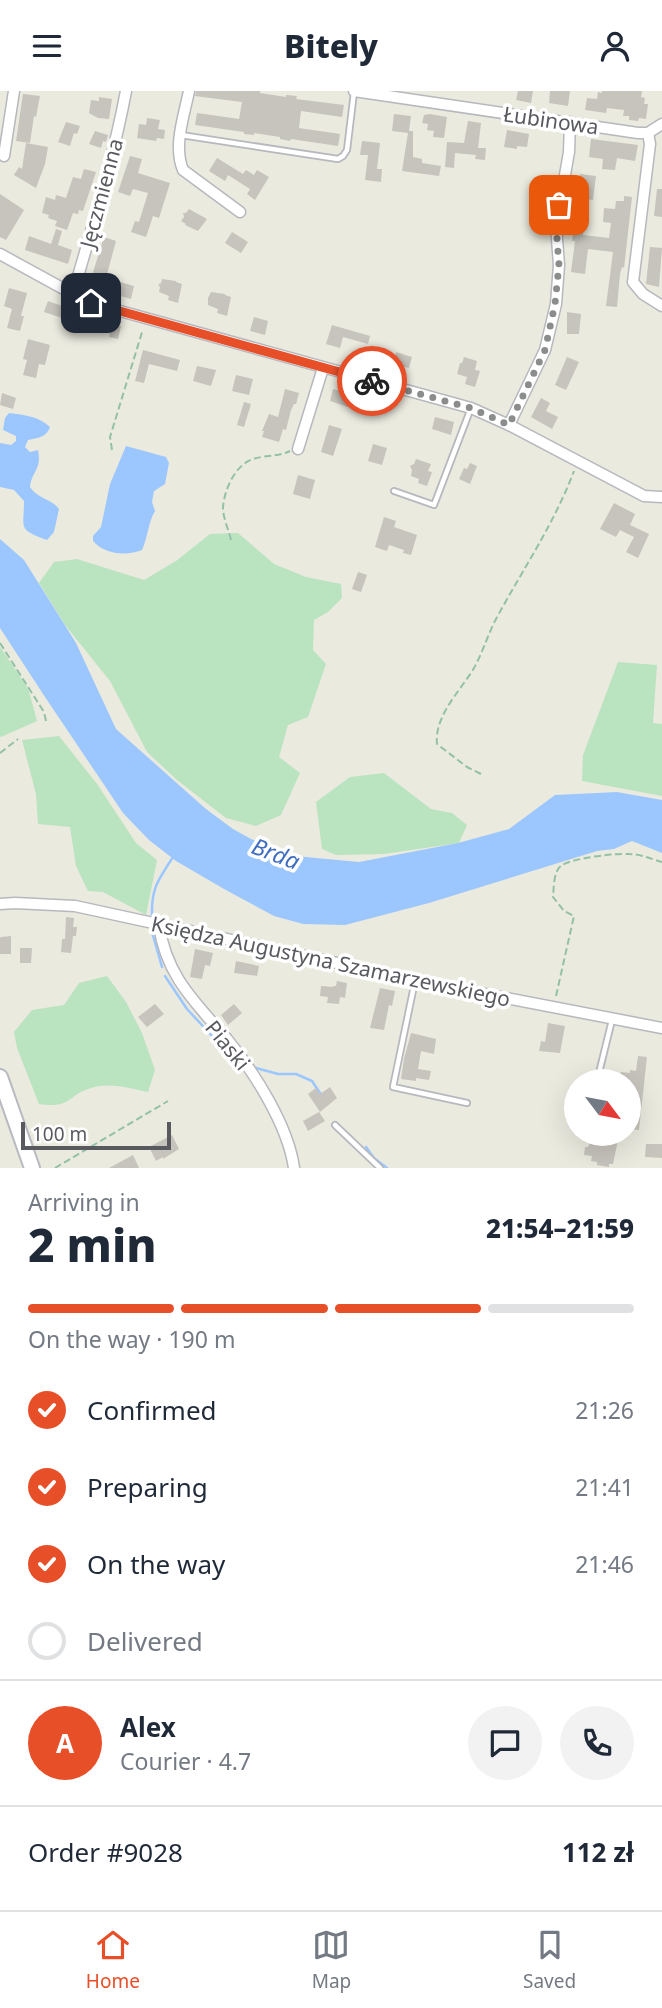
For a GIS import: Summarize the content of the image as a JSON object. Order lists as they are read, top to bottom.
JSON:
{
  "streets": {
    "street": [
      "Łubinowa",
      "Jęczmienna",
      "Księdza Augustyna Szamarzewskiego",
      "Piaski"
    ]
  },
  "crossings": [
    ["Księdza Augustyna Szamarzewskiego", "Piaski"]
  ],
  "water": ["Brda"],
  "scale_bar": "100 m",
  "north": "bottom right",
  "page": {
    "header": "Bitely",
    "scale": "100 m",
    "heading": ["2 min", "Arriving in", "21:54–21:59"],
    "panel": [
      "Alex",
      "Courier · 4.7",
      "Order #9028",
      "112 zł"
    ],
    "bar": "On the way · 190 m",
    "list": [
      ["Confirmed", "21:26"],
      ["Preparing", "21:41"],
      ["On the way", "21:46"],
      "Delivered"
    ],
    "round": "A",
    "tabs": ["Home", "Map", "Saved"]
  }
}
